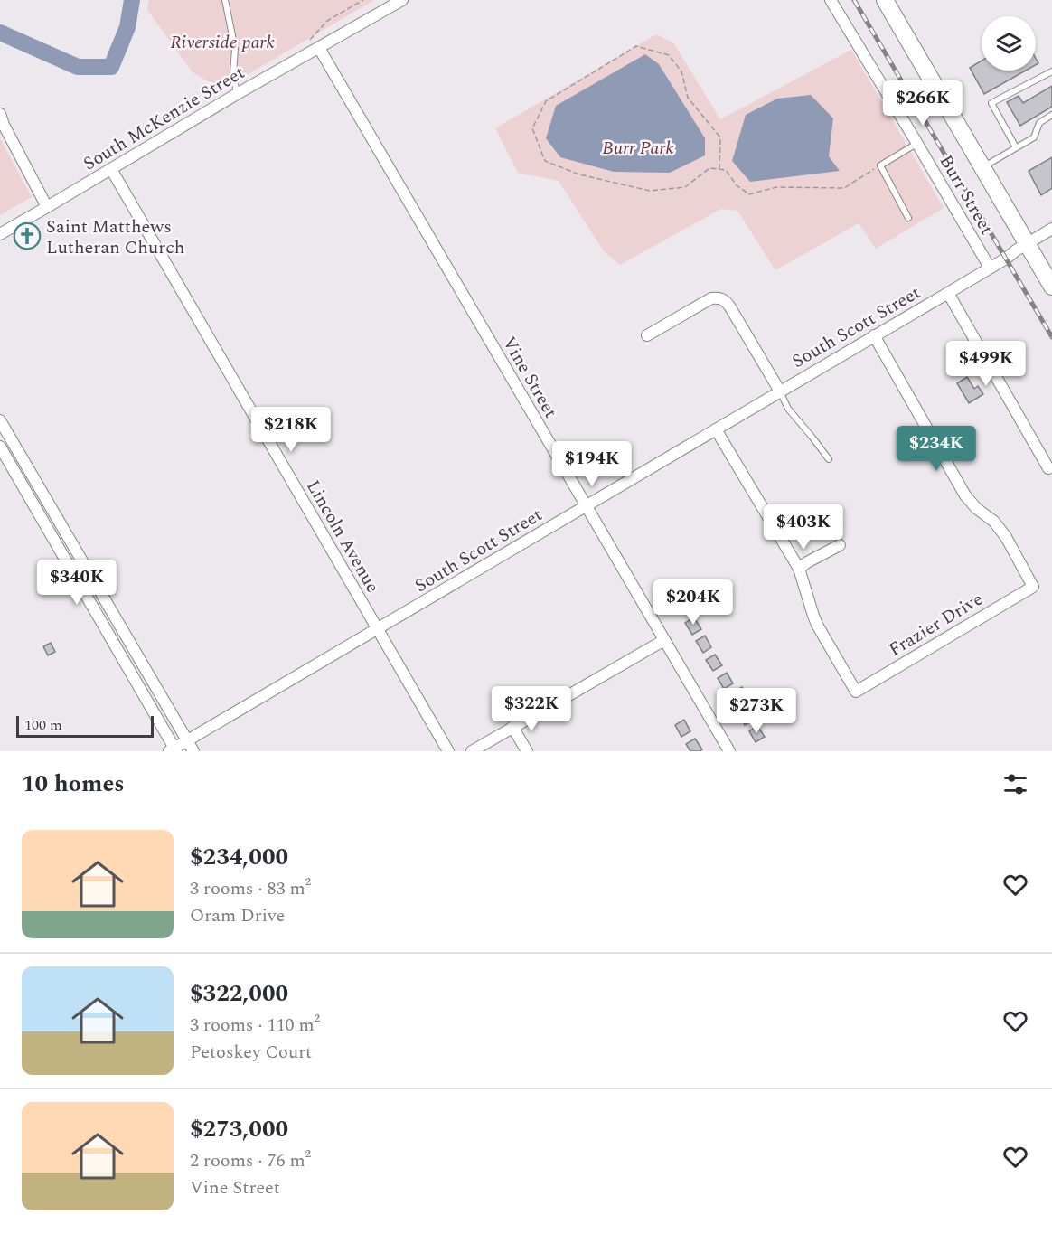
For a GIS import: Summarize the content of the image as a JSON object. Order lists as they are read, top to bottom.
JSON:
{
  "streets": {
    "street": [
      "South McKenzie Street",
      "Burr Street",
      "South Scott Street",
      "Vine Street",
      "Lincoln Avenue",
      "Frazier Drive"
    ]
  },
  "crossings": [
    ["South McKenzie Street", "Vine Street"],
    ["South McKenzie Street", "Lincoln Avenue"],
    ["Burr Street", "South Scott Street"],
    ["South Scott Street", "Vine Street"],
    ["South Scott Street", "Lincoln Avenue"],
    ["South Scott Street", "Frazier Drive"]
  ],
  "parks": ["Riverside park", "Burr Park"],
  "places": {
    "church": ["Saint Matthews Lutheran Church"]
  },
  "scale_bar": "100 m",
  "page": {
    "price": [
      "$266K",
      "$499K",
      "$218K",
      "$234K",
      "$194K",
      "$403K",
      "$340K",
      "$204K",
      "$322K",
      "$273K"
    ],
    "scale": "100 m",
    "heading": "10 homes",
    "list": [
      {
        "name": "$234,000",
        "note": "3 rooms · 83 m² · Oram Drive"
      },
      {
        "name": "$322,000",
        "note": "3 rooms · 110 m² · Petoskey Court"
      },
      {
        "name": "$273,000",
        "note": "2 rooms · 76 m² · Vine Street"
      }
    ]
  }
}
